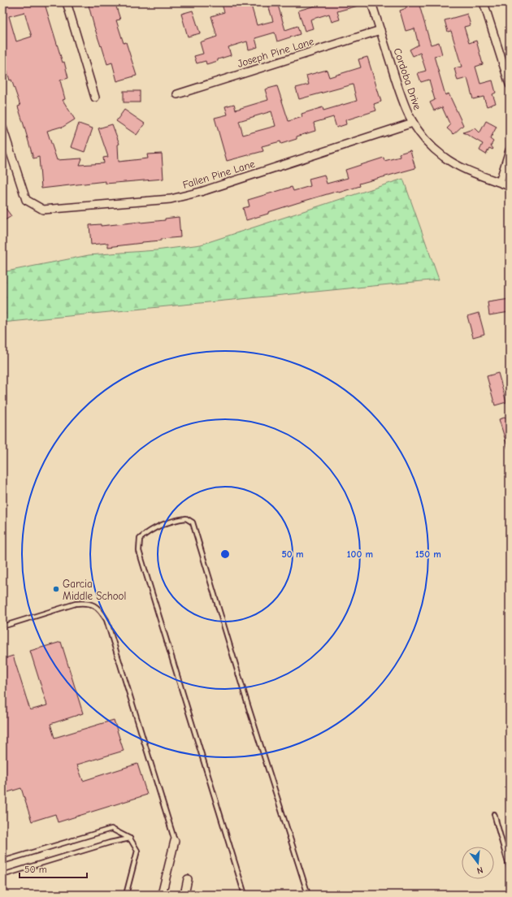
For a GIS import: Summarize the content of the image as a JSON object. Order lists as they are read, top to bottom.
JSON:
{
  "streets": {
    "street": ["Joseph Pine Lane", "Cordoba Drive", "Fallen Pine Lane"]
  },
  "crossings": [
    ["Joseph Pine Lane", "Cordoba Drive"],
    ["Cordoba Drive", "Fallen Pine Lane"]
  ],
  "places": ["Garcia Middle School"],
  "scale_bar": "50 m",
  "north": "bottom",
  "rings": ["50 m", "100 m", "150 m"]
}
